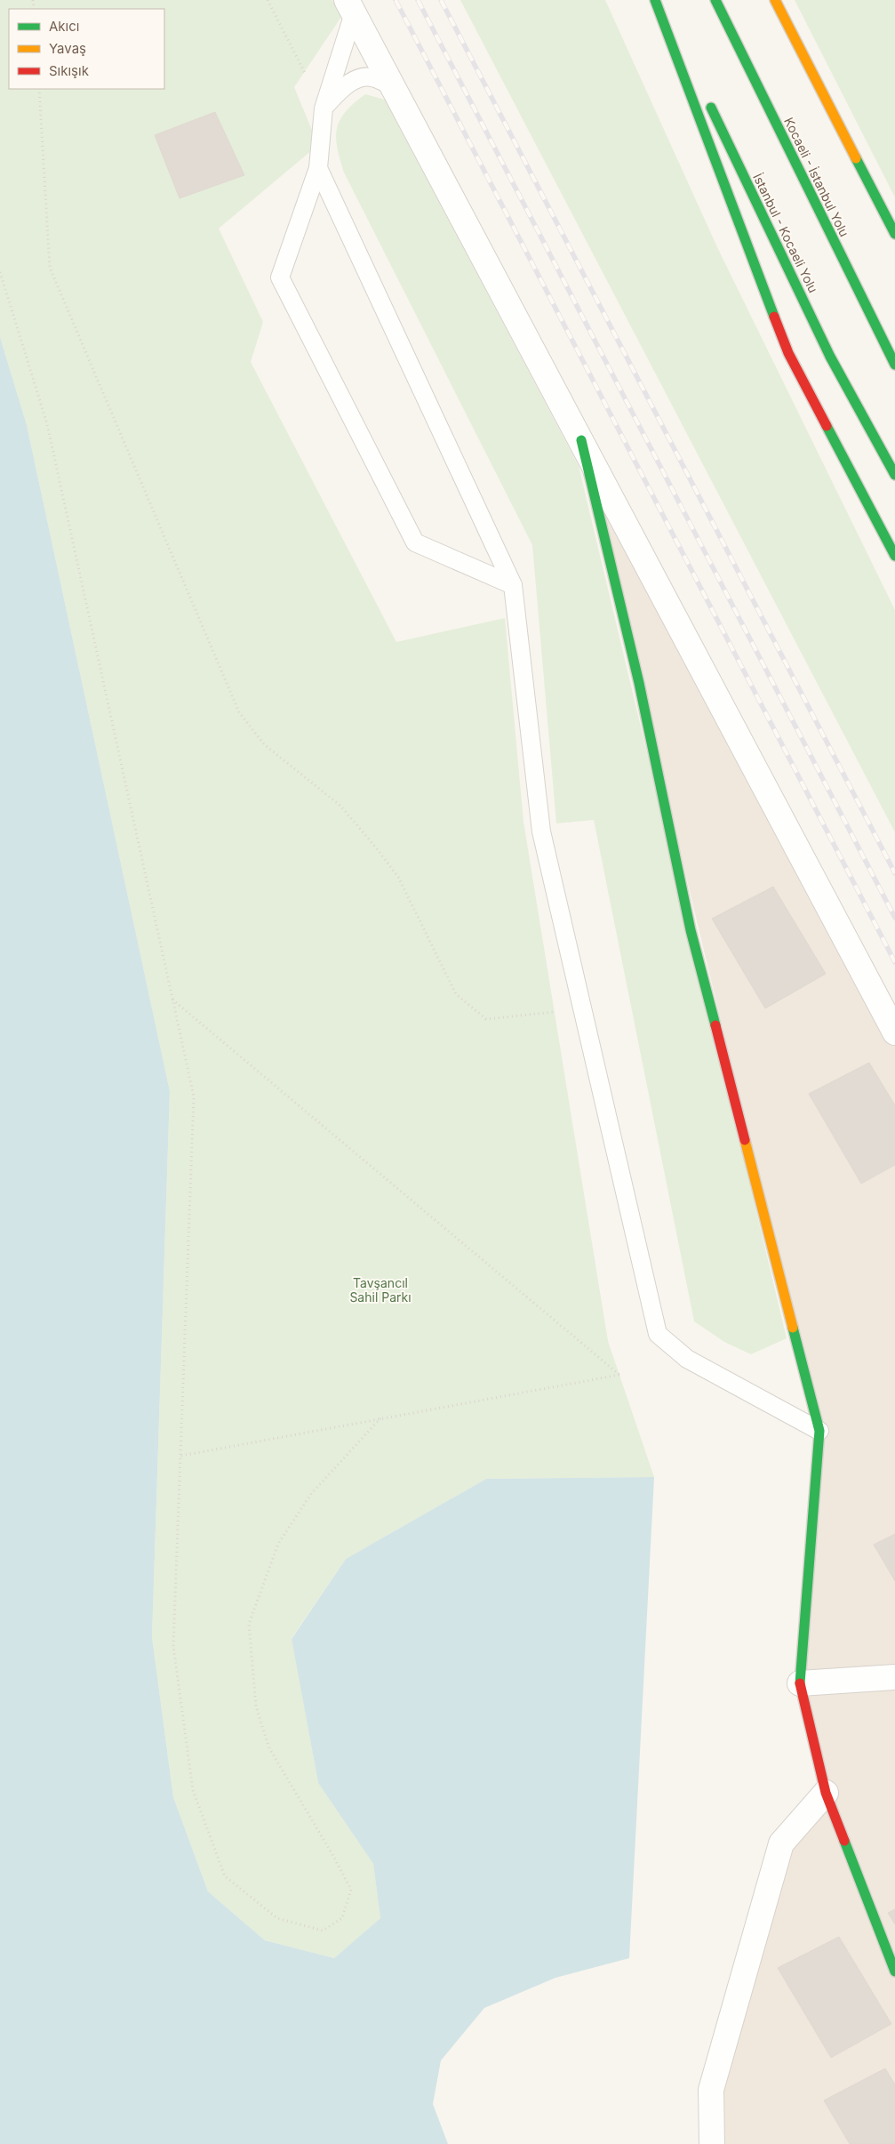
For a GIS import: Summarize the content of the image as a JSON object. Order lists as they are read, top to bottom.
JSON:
{
  "streets": {
    "main road": ["Kocaeli - İstanbul Yolu", "İstanbul - Kocaeli Yolu"]
  },
  "parks": ["Tavşancıl Sahil Parkı"],
  "legend": ["Akıcı", "Yavaş", "Sıkışık"]
}
